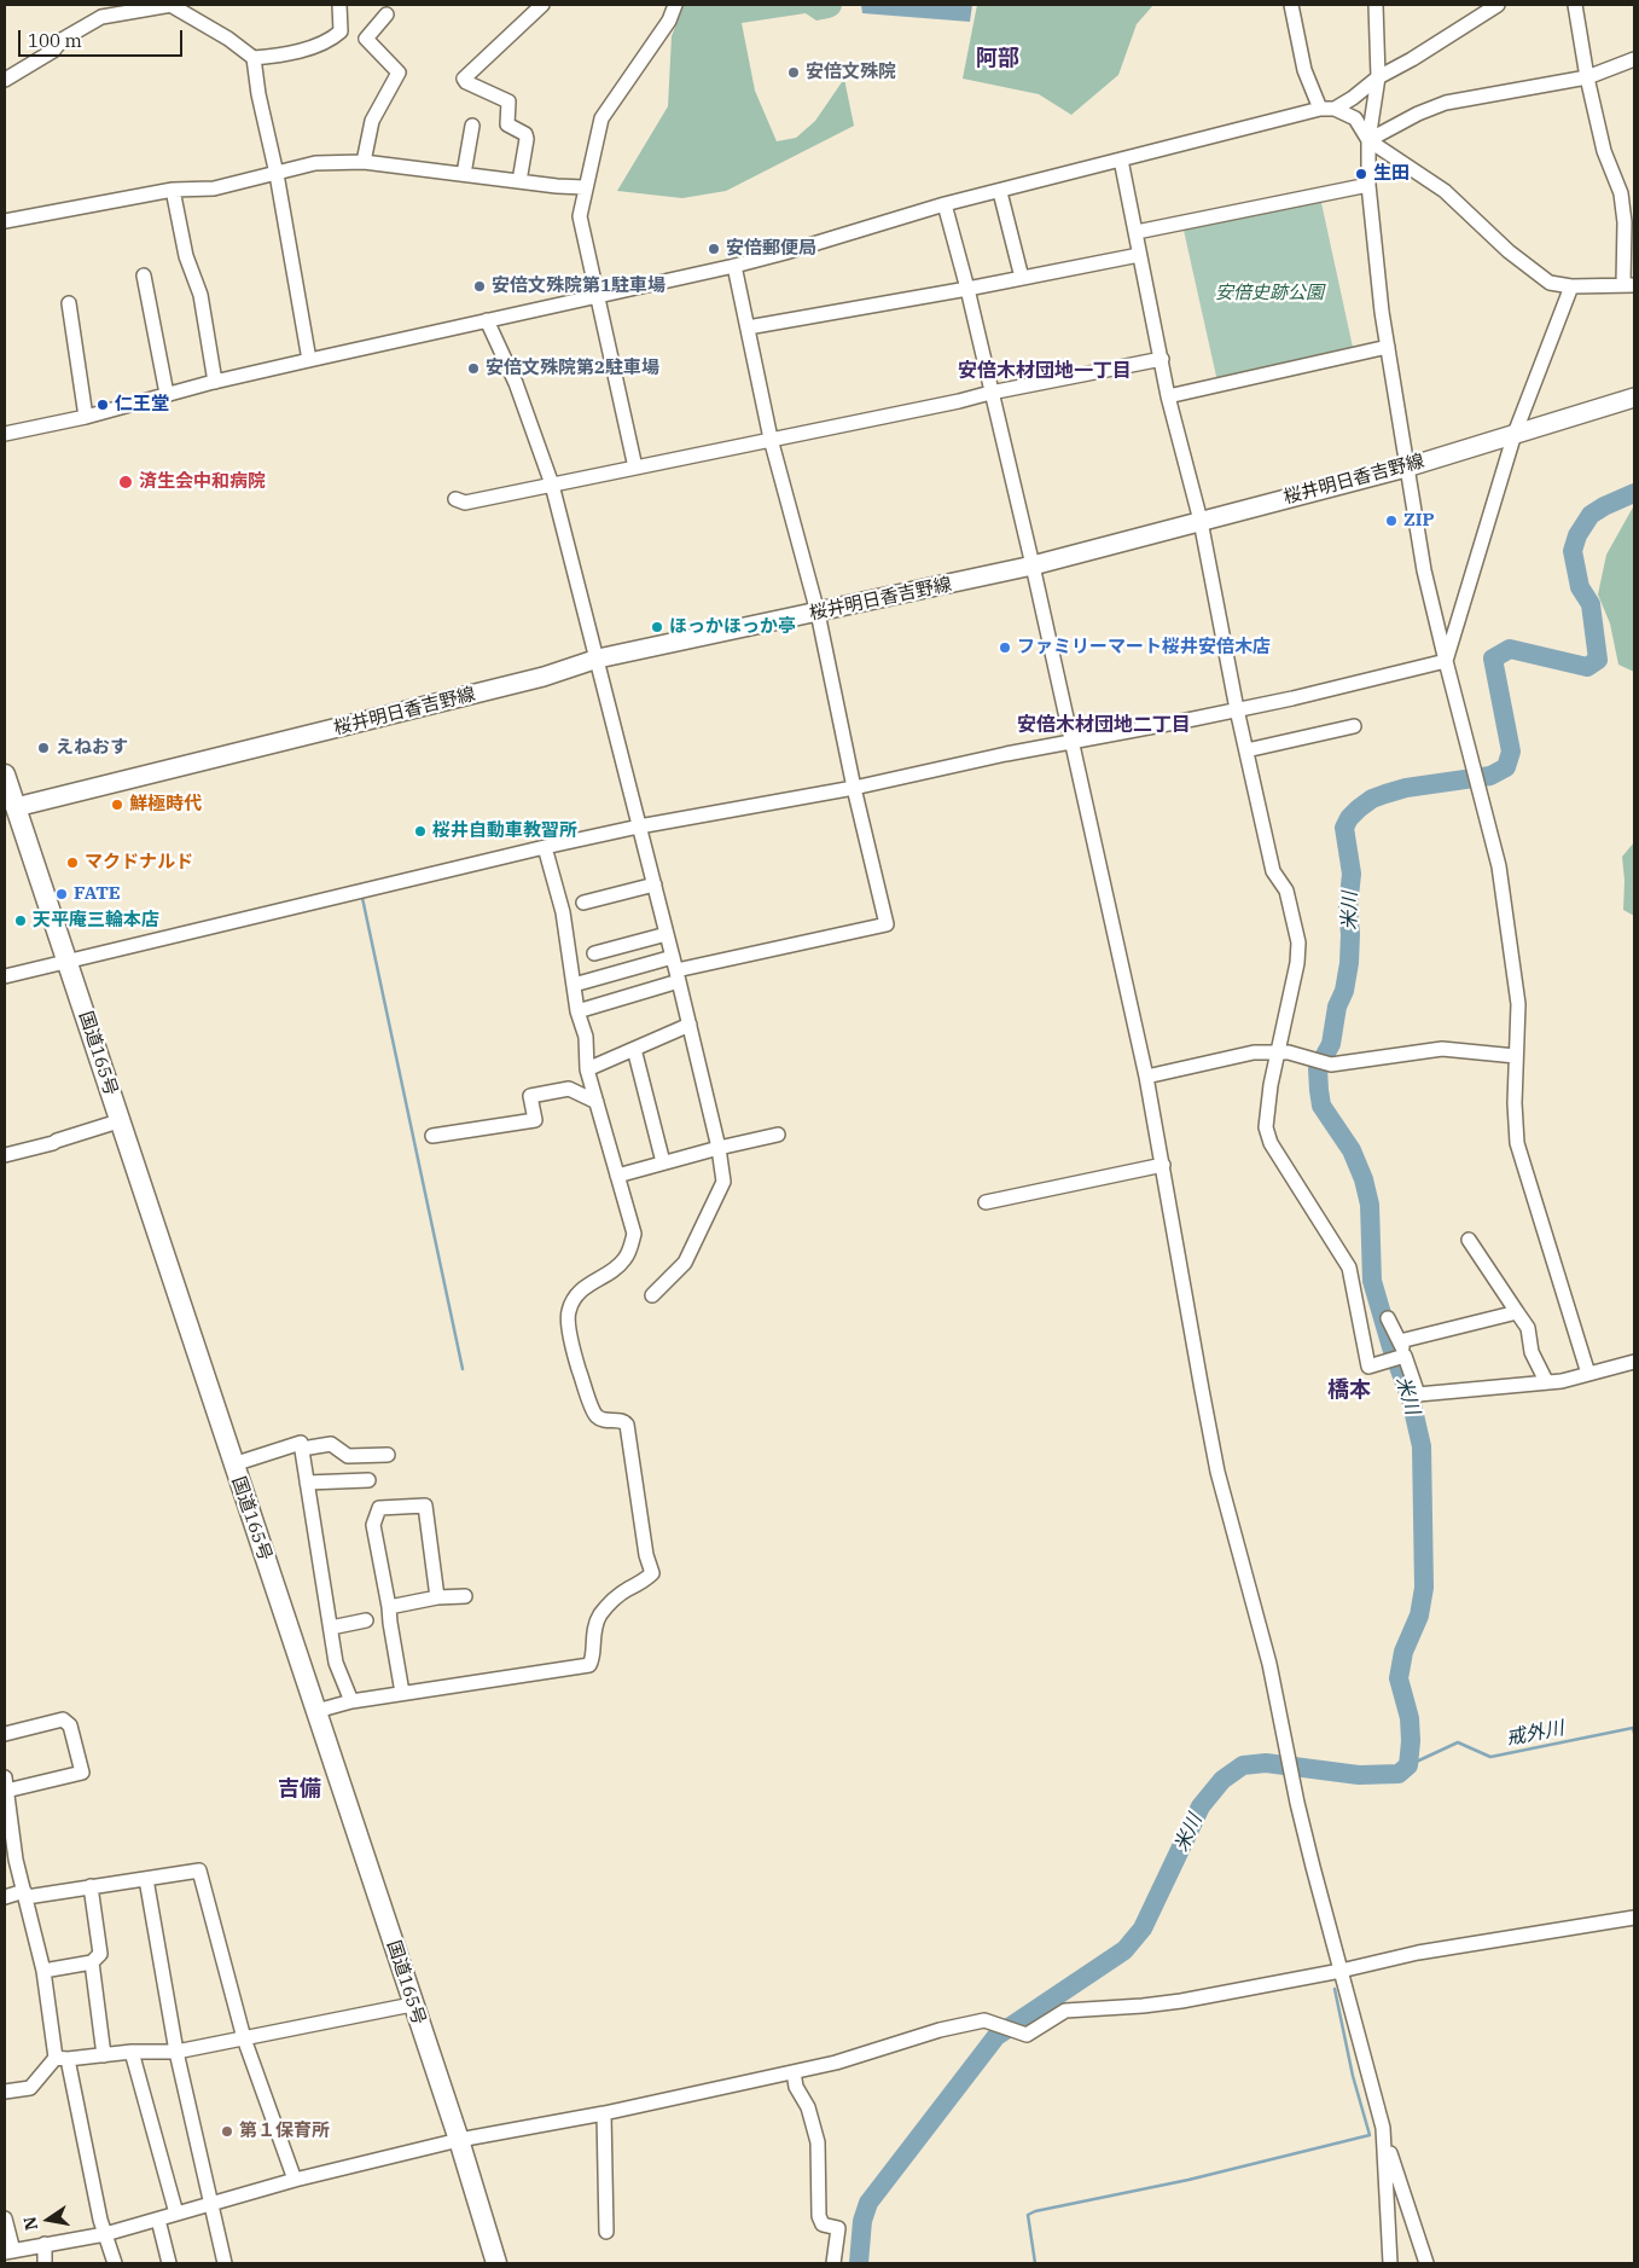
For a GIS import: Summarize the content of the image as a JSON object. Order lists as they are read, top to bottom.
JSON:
{
  "streets": {
    "highway": ["国道165号"],
    "main road": ["桜井明日香吉野線"]
  },
  "crossings": [
    ["桜井明日香吉野線", "国道165号"]
  ],
  "districts": [
    "阿部",
    "安倍木材団地一丁目",
    "安倍木材団地二丁目",
    "橋本",
    "吉備"
  ],
  "water": ["米川", "戒外川"],
  "parks": ["安倍史跡公園"],
  "places": [
    "安倍文殊院",
    "生田",
    "安倍郵便局",
    "安倍文殊院第1駐車場",
    "安倍文殊院第2駐車場",
    "仁王堂",
    "済生会中和病院",
    "ZIP",
    "ほっかほっか亭",
    "ファミリーマート桜井安倍木店",
    "えねおす",
    "鮮極時代",
    "桜井自動車教習所",
    "マクドナルド",
    "FATE",
    "天平庵三輪本店",
    "第１保育所"
  ],
  "scale_bar": "100 m",
  "north": "left"
}
